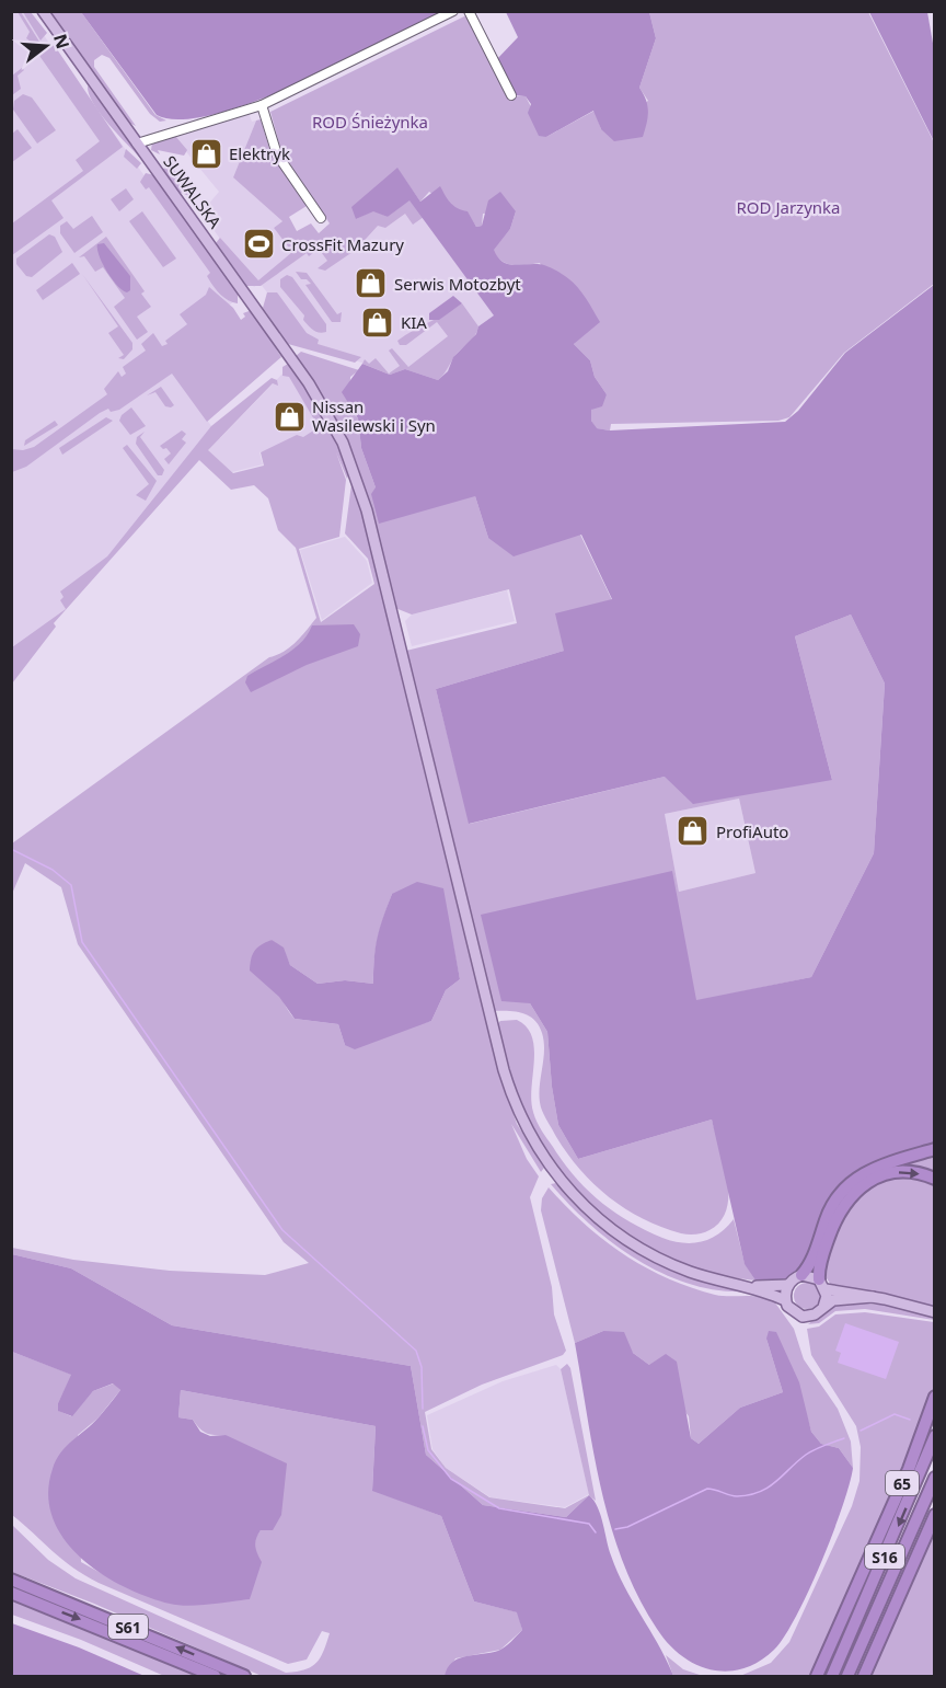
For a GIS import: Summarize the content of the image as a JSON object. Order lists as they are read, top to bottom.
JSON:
{
  "streets": {
    "highway": ["65", "S16", "S61"],
    "main road": ["SUWALSKA"]
  },
  "parks": ["ROD Śnieżynka", "ROD Jarzynka"],
  "places": {
    "shop": [
      "Elektryk",
      "Serwis Motozbyt",
      "KIA",
      "Nissan Wasilewski i Syn",
      "ProfiAuto"
    ],
    "sports": ["CrossFit Mazury"]
  },
  "north": "right"
}
